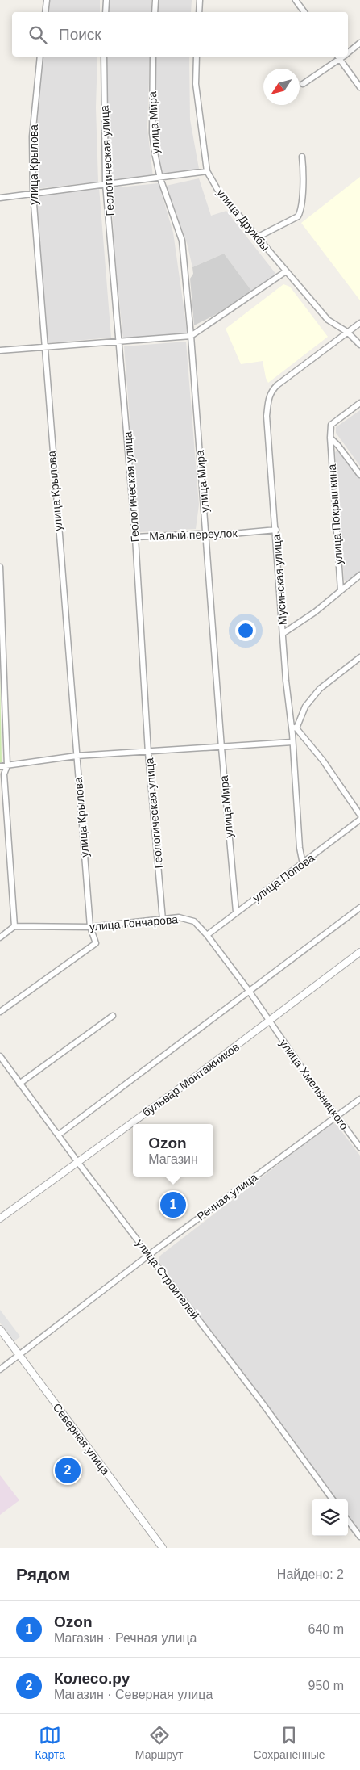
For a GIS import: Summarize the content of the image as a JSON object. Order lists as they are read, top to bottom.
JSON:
{
  "streets": {
    "street": [
      "улица Мира",
      "Геологическая улица",
      "улица Крылова",
      "улица Дружбы",
      "улица Покрышкина",
      "Малый переулок",
      "Мусинская улица",
      "улица Попова",
      "улица Гончарова",
      "бульвар Монтажников",
      "улица Хмельницкого",
      "Речная улица",
      "улица Строителей",
      "Северная улица"
    ]
  },
  "crossings": [
    ["улица Мира", "Малый переулок"],
    ["улица Мира", "улица Попова"],
    ["Геологическая улица", "Малый переулок"],
    ["Геологическая улица", "улица Гончарова"],
    ["улица Крылова", "улица Гончарова"],
    ["улица Дружбы", "Мусинская улица"],
    ["Малый переулок", "Мусинская улица"],
    ["Мусинская улица", "улица Попова"],
    ["улица Попова", "улица Гончарова"],
    ["улица Гончарова", "бульвар Монтажников"],
    ["улица Гончарова", "улица Хмельницкого"],
    ["бульвар Монтажников", "улица Хмельницкого"],
    ["бульвар Монтажников", "улица Строителей"],
    ["улица Хмельницкого", "Речная улица"],
    ["Речная улица", "улица Строителей"],
    ["Речная улица", "Северная улица"]
  ],
  "north": "bottom left",
  "page": {
    "search": "Поиск",
    "popup": ["Ozon", "Магазин"],
    "pins": ["1", "2"],
    "heading": ["Рядом", "Найдено: 2"],
    "list": [
      {
        "mark": "1",
        "name": "Ozon",
        "note": "Магазин · Речная улица",
        "value": "640 m"
      },
      {
        "mark": "2",
        "name": "Колесо.ру",
        "note": "Магазин · Северная улица",
        "value": "950 m"
      }
    ],
    "nav": ["Карта", "Маршрут", "Сохранённые"]
  }
}
